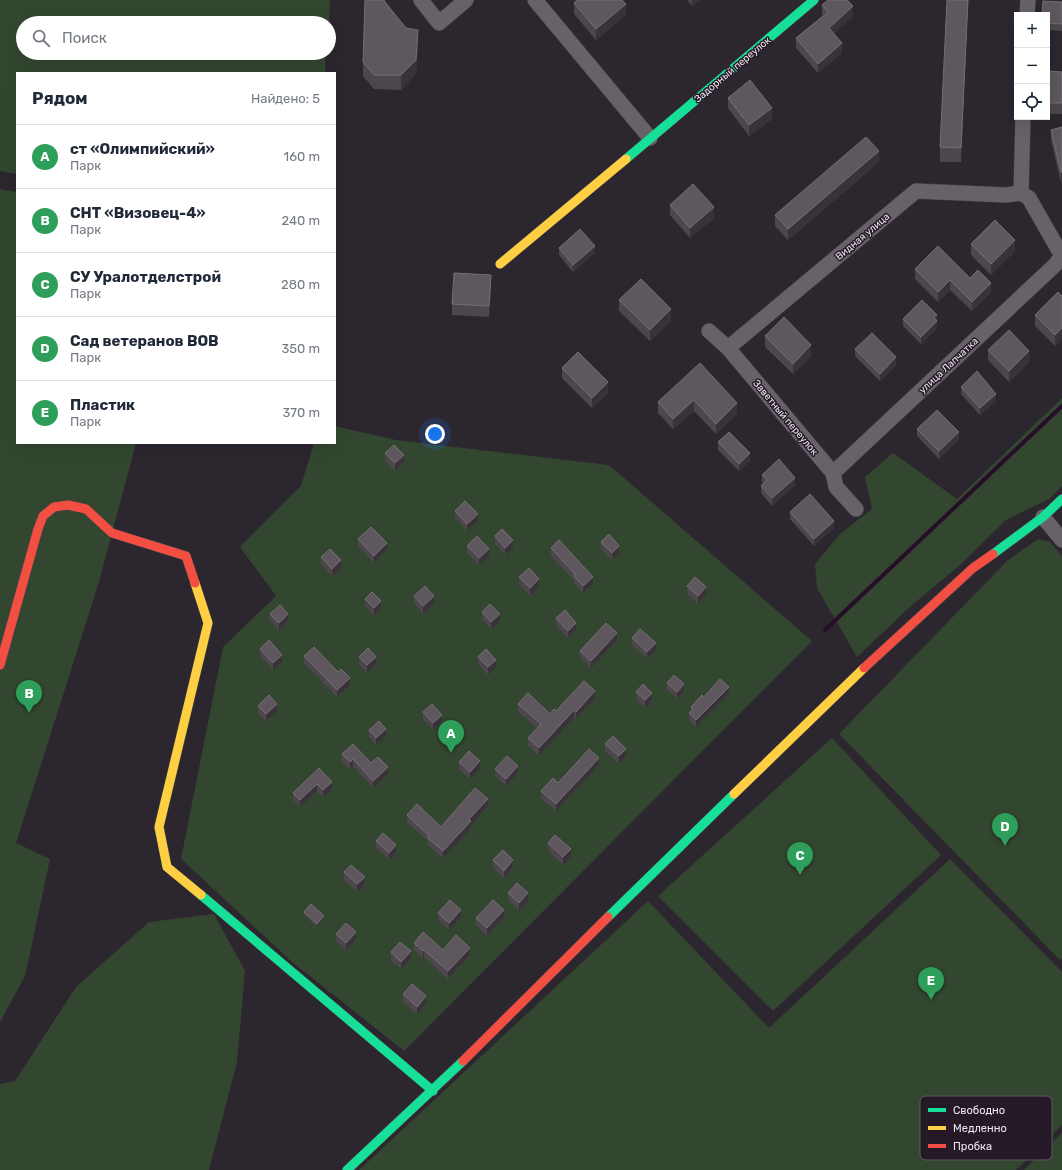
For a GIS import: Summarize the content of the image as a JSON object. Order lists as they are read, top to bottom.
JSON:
{
  "streets": {
    "street": [
      "Задорный переулок",
      "Видная улица",
      "улица Лапчатка",
      "Заветный переулок"
    ]
  },
  "crossings": [
    ["Видная улица", "Заветный переулок"],
    ["улица Лапчатка", "Заветный переулок"]
  ],
  "legend": ["Свободно", "Медленно", "Пробка"],
  "page": {
    "map_buttons": ["+", "−"],
    "search": "Поиск",
    "heading": ["Рядом", "Найдено: 5"],
    "list": [
      {
        "mark": "A",
        "name": "ст «Олимпийский»",
        "note": "Парк",
        "value": "160 m"
      },
      {
        "mark": "B",
        "name": "СНТ «Визовец-4»",
        "note": "Парк",
        "value": "240 m"
      },
      {
        "mark": "C",
        "name": "СУ Уралотделстрой",
        "note": "Парк",
        "value": "280 m"
      },
      {
        "mark": "D",
        "name": "Сад ветеранов ВОВ",
        "note": "Парк",
        "value": "350 m"
      },
      {
        "mark": "E",
        "name": "Пластик",
        "note": "Парк",
        "value": "370 m"
      }
    ],
    "pins": [
      "B",
      "A",
      "D",
      "C",
      "E"
    ]
  }
}
